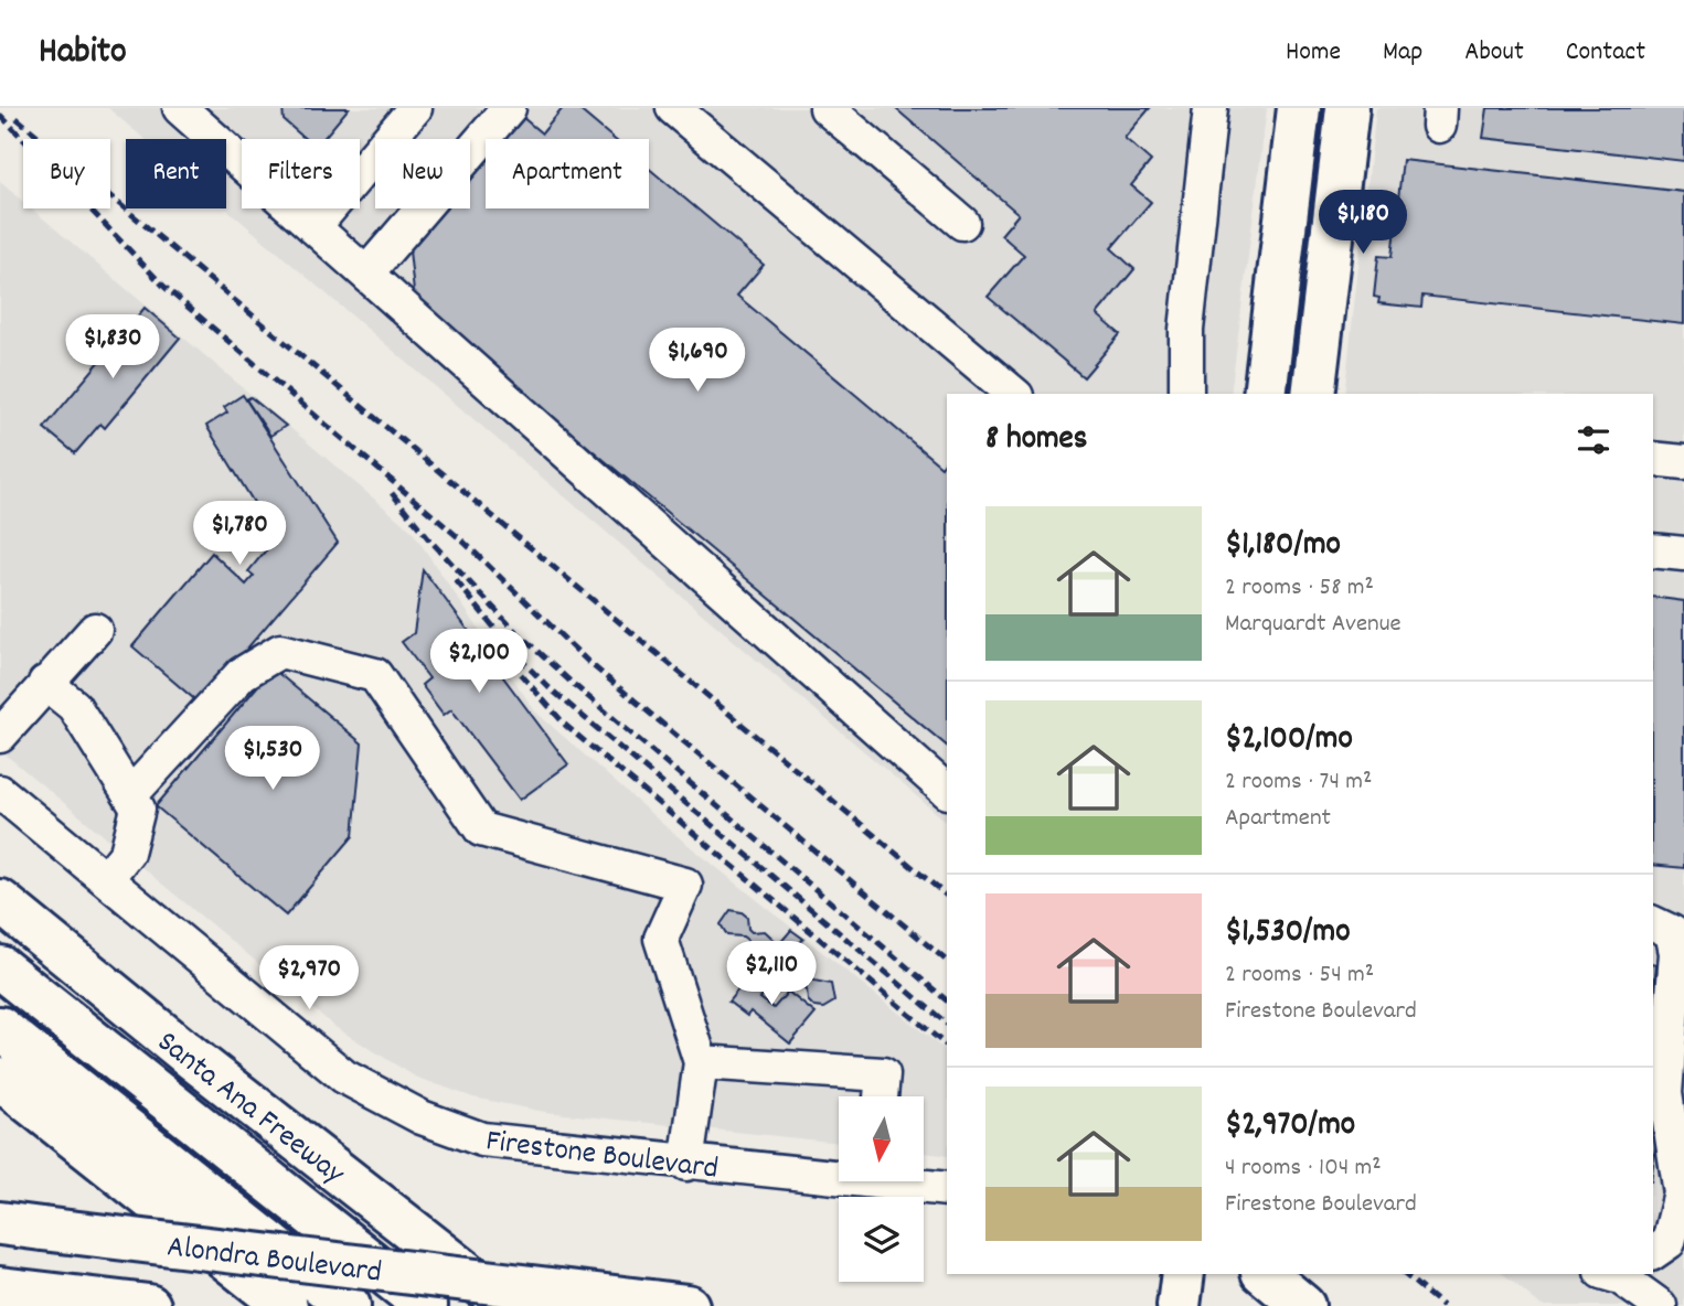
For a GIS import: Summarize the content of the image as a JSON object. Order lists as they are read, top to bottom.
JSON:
{
  "streets": {
    "main road": ["Santa Ana Freeway", "Alondra Boulevard"],
    "street": ["Firestone Boulevard"]
  },
  "north": "bottom",
  "page": {
    "header": "Habito",
    "nav": [
      "Home",
      "Map",
      "About",
      "Contact"
    ],
    "chip": [
      "Buy",
      "Rent",
      "Filters",
      "New",
      "Apartment"
    ],
    "price": [
      "$1,180",
      "$1,830",
      "$1,690",
      "$1,780",
      "$2,100",
      "$1,530",
      "$2,110",
      "$2,970"
    ],
    "heading": "8 homes",
    "list": [
      {
        "name": "$1,180/mo",
        "note": "2 rooms · 58 m² · Marquardt Avenue"
      },
      {
        "name": "$2,100/mo",
        "note": "2 rooms · 74 m² · Apartment"
      },
      {
        "name": "$1,530/mo",
        "note": "2 rooms · 54 m² · Firestone Boulevard"
      },
      {
        "name": "$2,970/mo",
        "note": "4 rooms · 104 m² · Firestone Boulevard"
      }
    ]
  }
}
